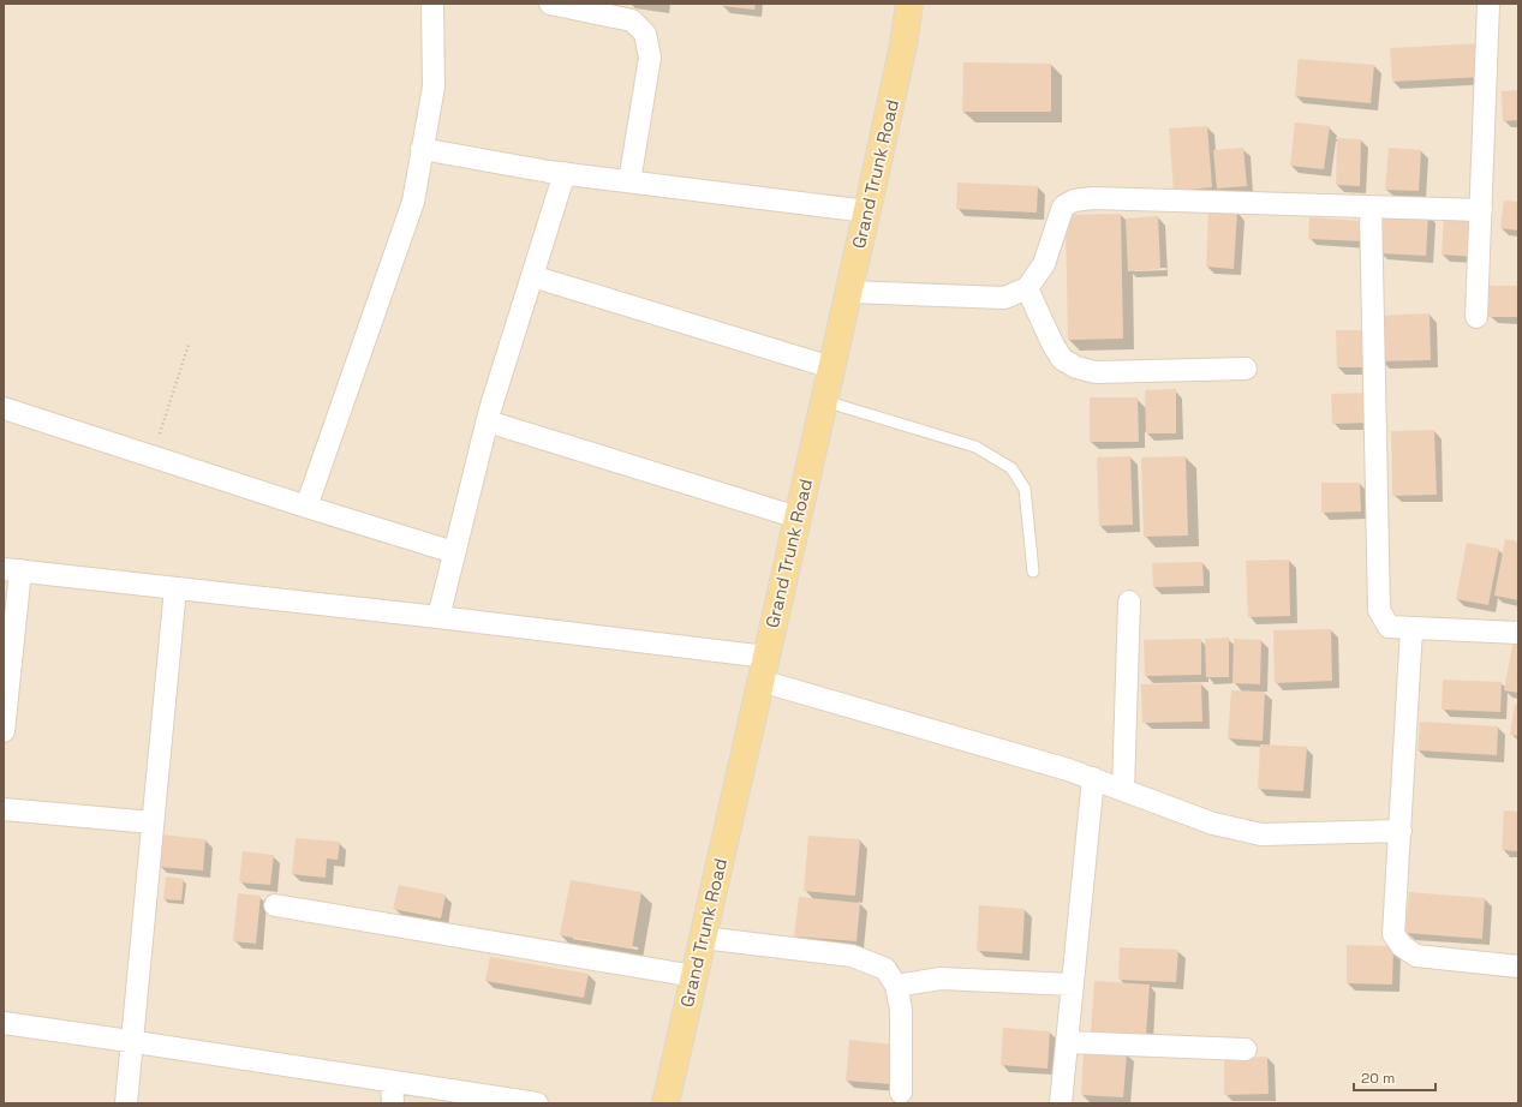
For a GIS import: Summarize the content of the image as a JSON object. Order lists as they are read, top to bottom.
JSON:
{
  "streets": {
    "main road": ["Grand Trunk Road"]
  },
  "scale_bar": "20 m"
}
